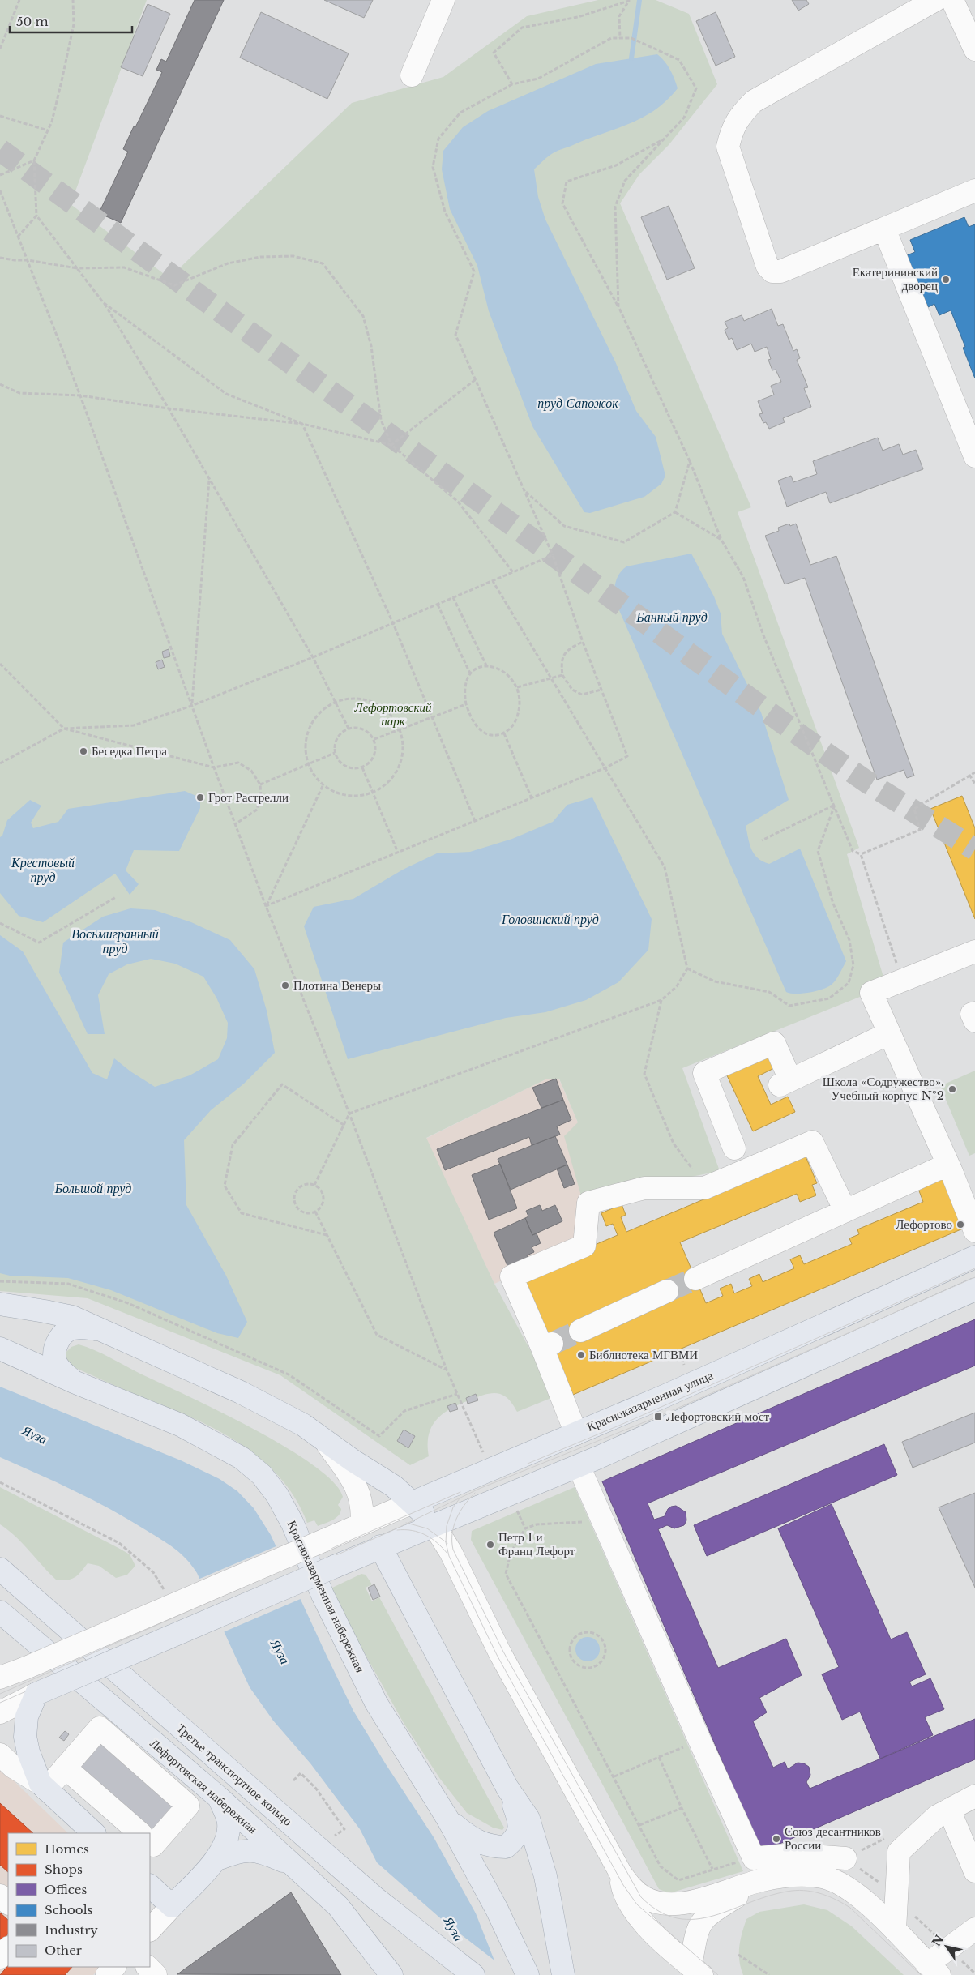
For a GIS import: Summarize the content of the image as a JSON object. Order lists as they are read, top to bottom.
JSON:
{
  "streets": {
    "main road": [
      "Красноказарменная улица",
      "Красноказарменная набережная",
      "Третье транспортное кольцо",
      "Лефортовская набережная"
    ]
  },
  "water": [
    "пруд Сапожок",
    "Банный пруд",
    "Крестовый пруд",
    "Головинский пруд",
    "Восьмигранный пруд",
    "Большой пруд",
    "Яуза"
  ],
  "parks": ["Лефортовский парк"],
  "places": {
    "other": [
      "Екатерининский дворец",
      "Беседка Петра",
      "Грот Растрелли",
      "Плотина Венеры",
      "Школа «Содружество». Учебный корпус №2",
      "Лефортово",
      "Библиотека МГВМИ",
      "Петр I и Франц Лефорт",
      "Союз десантников России"
    ],
    "transit": ["Лефортовский мост"]
  },
  "legend": [
    "Homes",
    "Shops",
    "Offices",
    "Schools",
    "Industry",
    "Other"
  ],
  "scale_bar": "50 m",
  "north": "top left"
}
